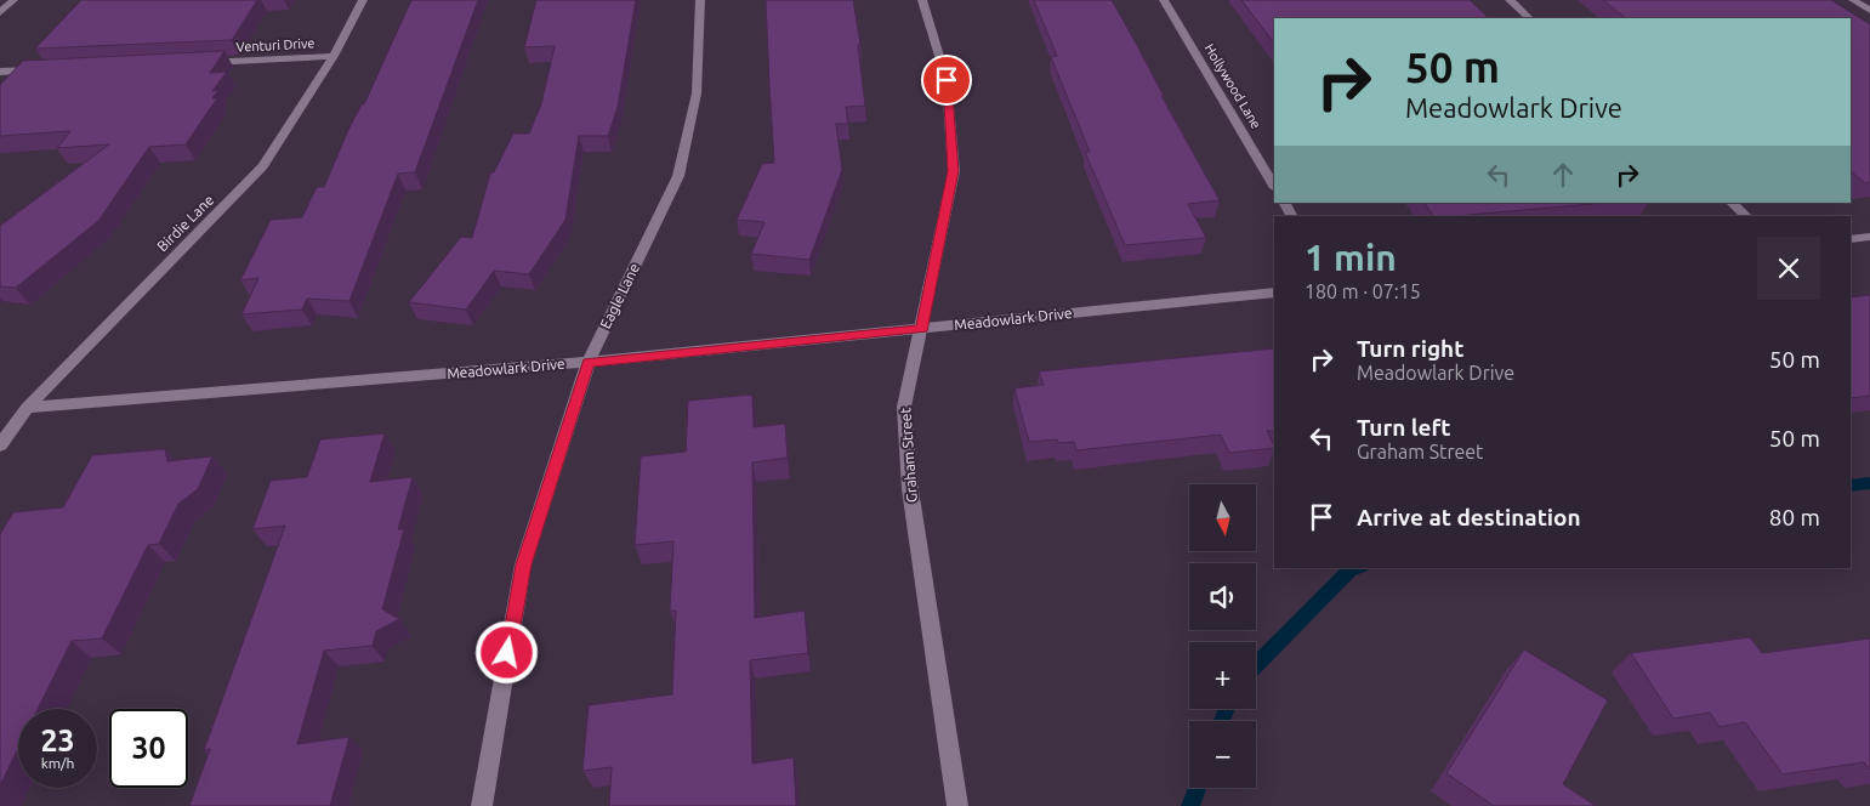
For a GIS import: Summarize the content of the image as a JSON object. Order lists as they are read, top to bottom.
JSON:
{
  "streets": {
    "street": [
      "Venturi Drive",
      "Hollywood Lane",
      "Birdie Lane",
      "Eagle Lane",
      "Meadowlark Drive",
      "Graham Street"
    ]
  },
  "crossings": [
    ["Venturi Drive", "Birdie Lane"],
    ["Birdie Lane", "Meadowlark Drive"],
    ["Eagle Lane", "Meadowlark Drive"],
    ["Meadowlark Drive", "Graham Street"]
  ],
  "north": "bottom",
  "page": {
    "turn": ["50 m", "Meadowlark Drive"],
    "heading": ["1 min", "180 m · 07:15"],
    "list": [
      {
        "name": "Turn right",
        "note": "Meadowlark Drive",
        "value": "50 m"
      },
      {
        "name": "Turn left",
        "note": "Graham Street",
        "value": "50 m"
      },
      {
        "name": "Arrive at destination",
        "value": "80 m"
      }
    ],
    "map_buttons": ["+", "−"],
    "speed": "23 km/h",
    "limit": "30"
  }
}
